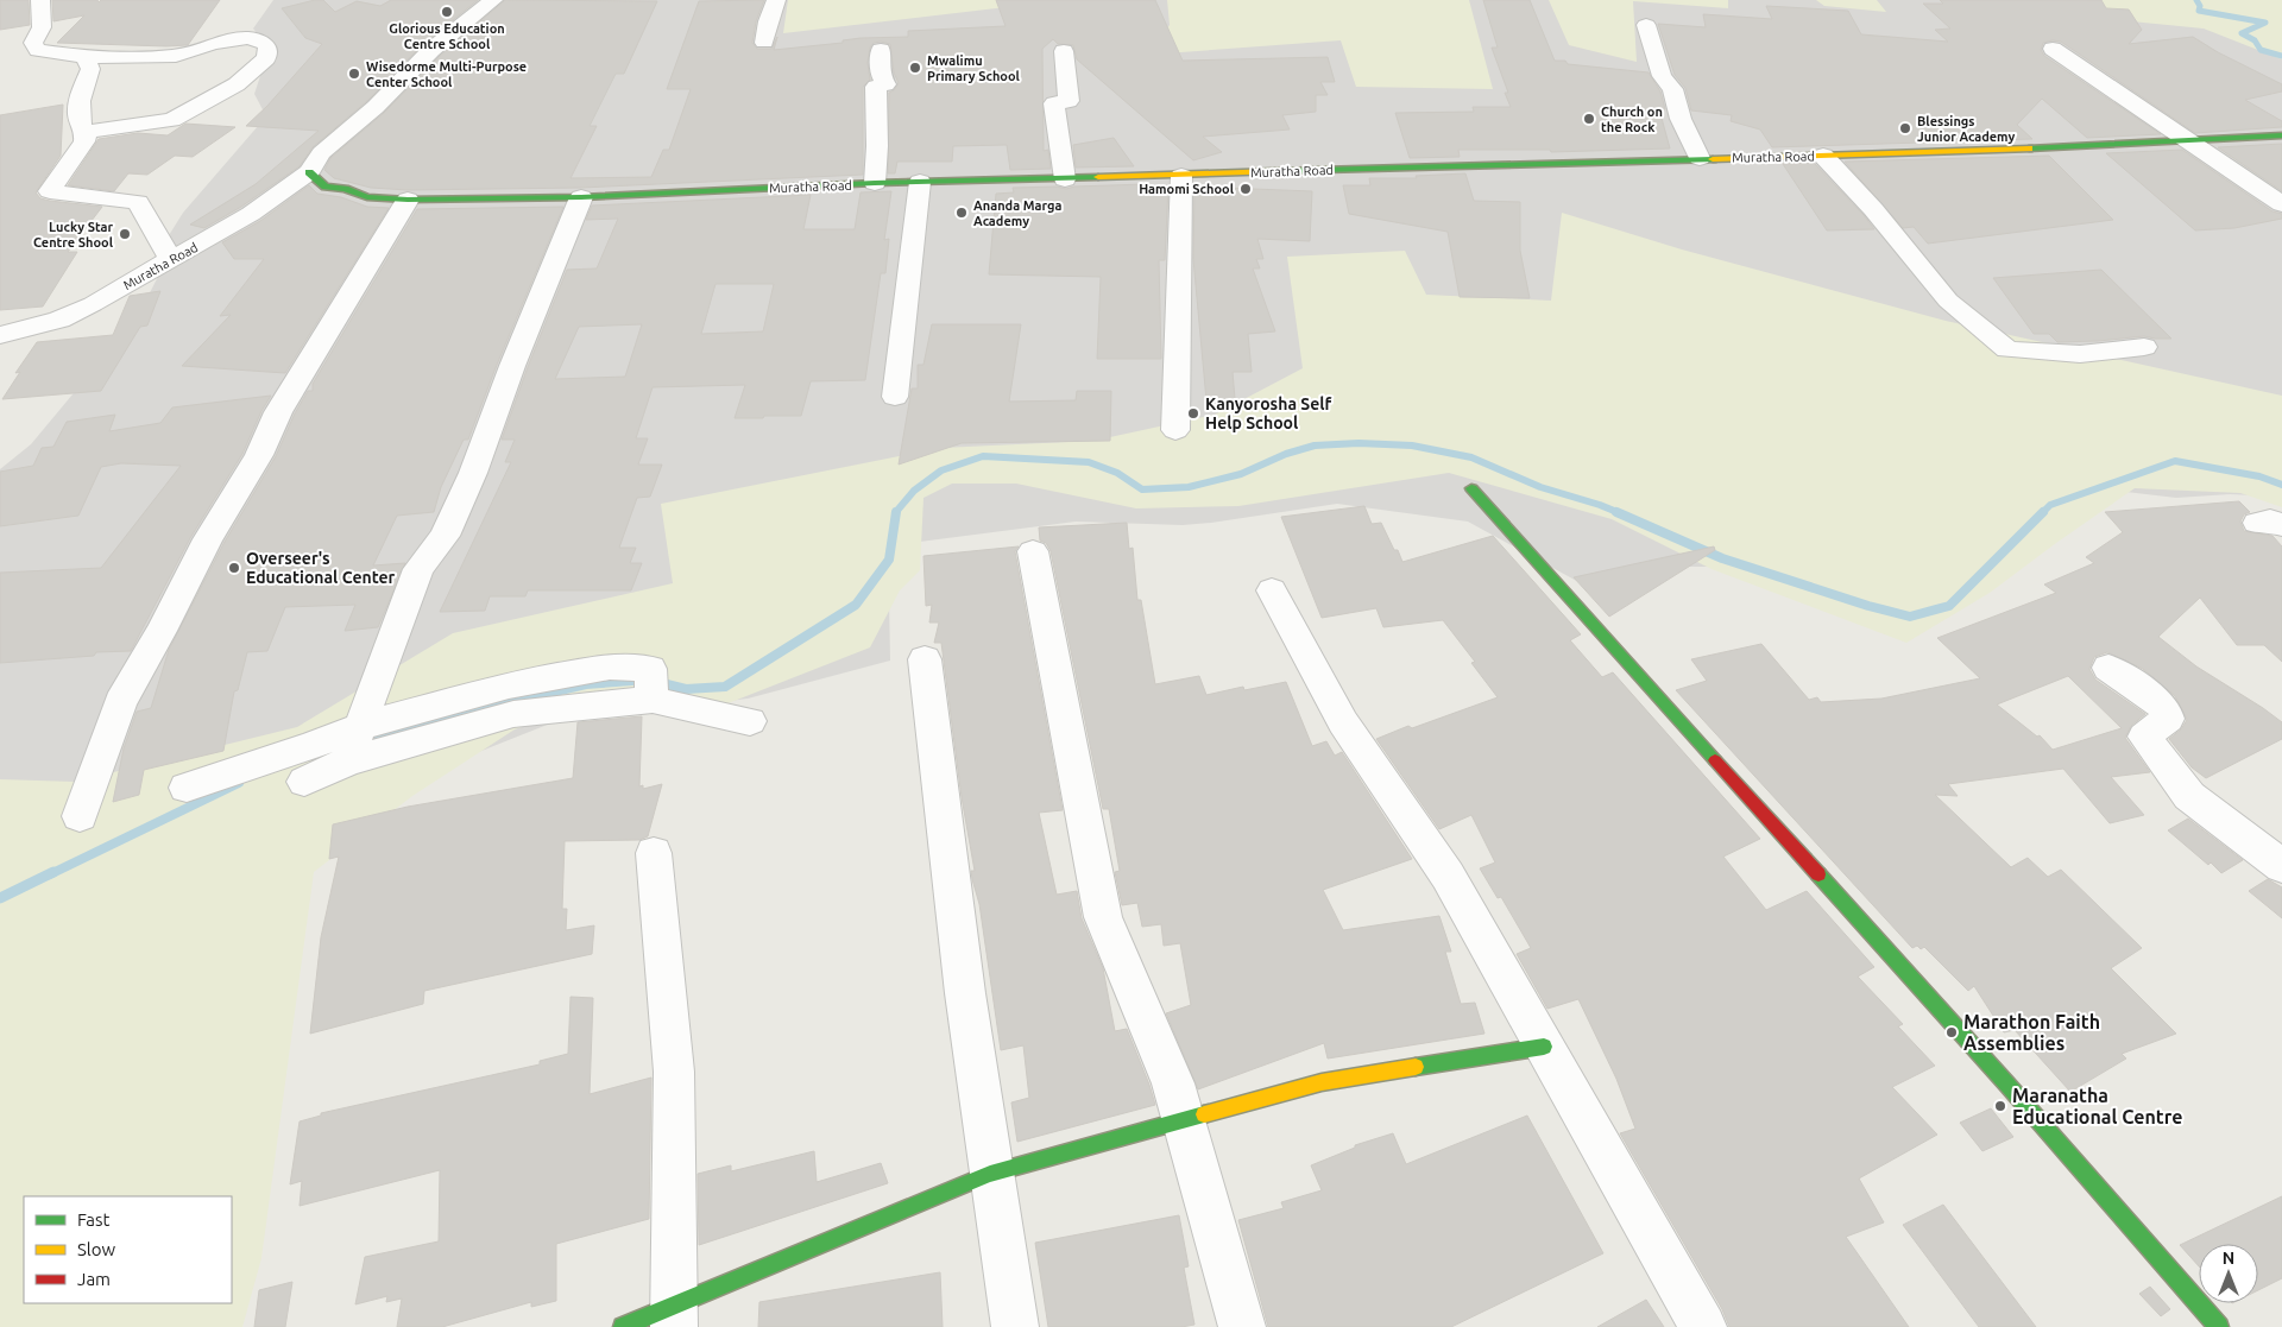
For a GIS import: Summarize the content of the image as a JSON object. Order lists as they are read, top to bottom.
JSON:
{
  "streets": {
    "street": ["Muratha Road"]
  },
  "places": [
    "Glorious Education Centre School",
    "Mwalimu Primary School",
    "Wisedorme Multi-Purpose Center School",
    "Church on the Rock",
    "Blessings Junior Academy",
    "Hamomi School",
    "Ananda Marga Academy",
    "Lucky Star Centre Shool",
    "Kanyorosha Self Help School",
    "Overseer's Educational Center",
    "Marathon Faith Assemblies",
    "Maranatha Educational Centre"
  ],
  "legend": ["Fast", "Slow", "Jam"],
  "north": "top"
}
